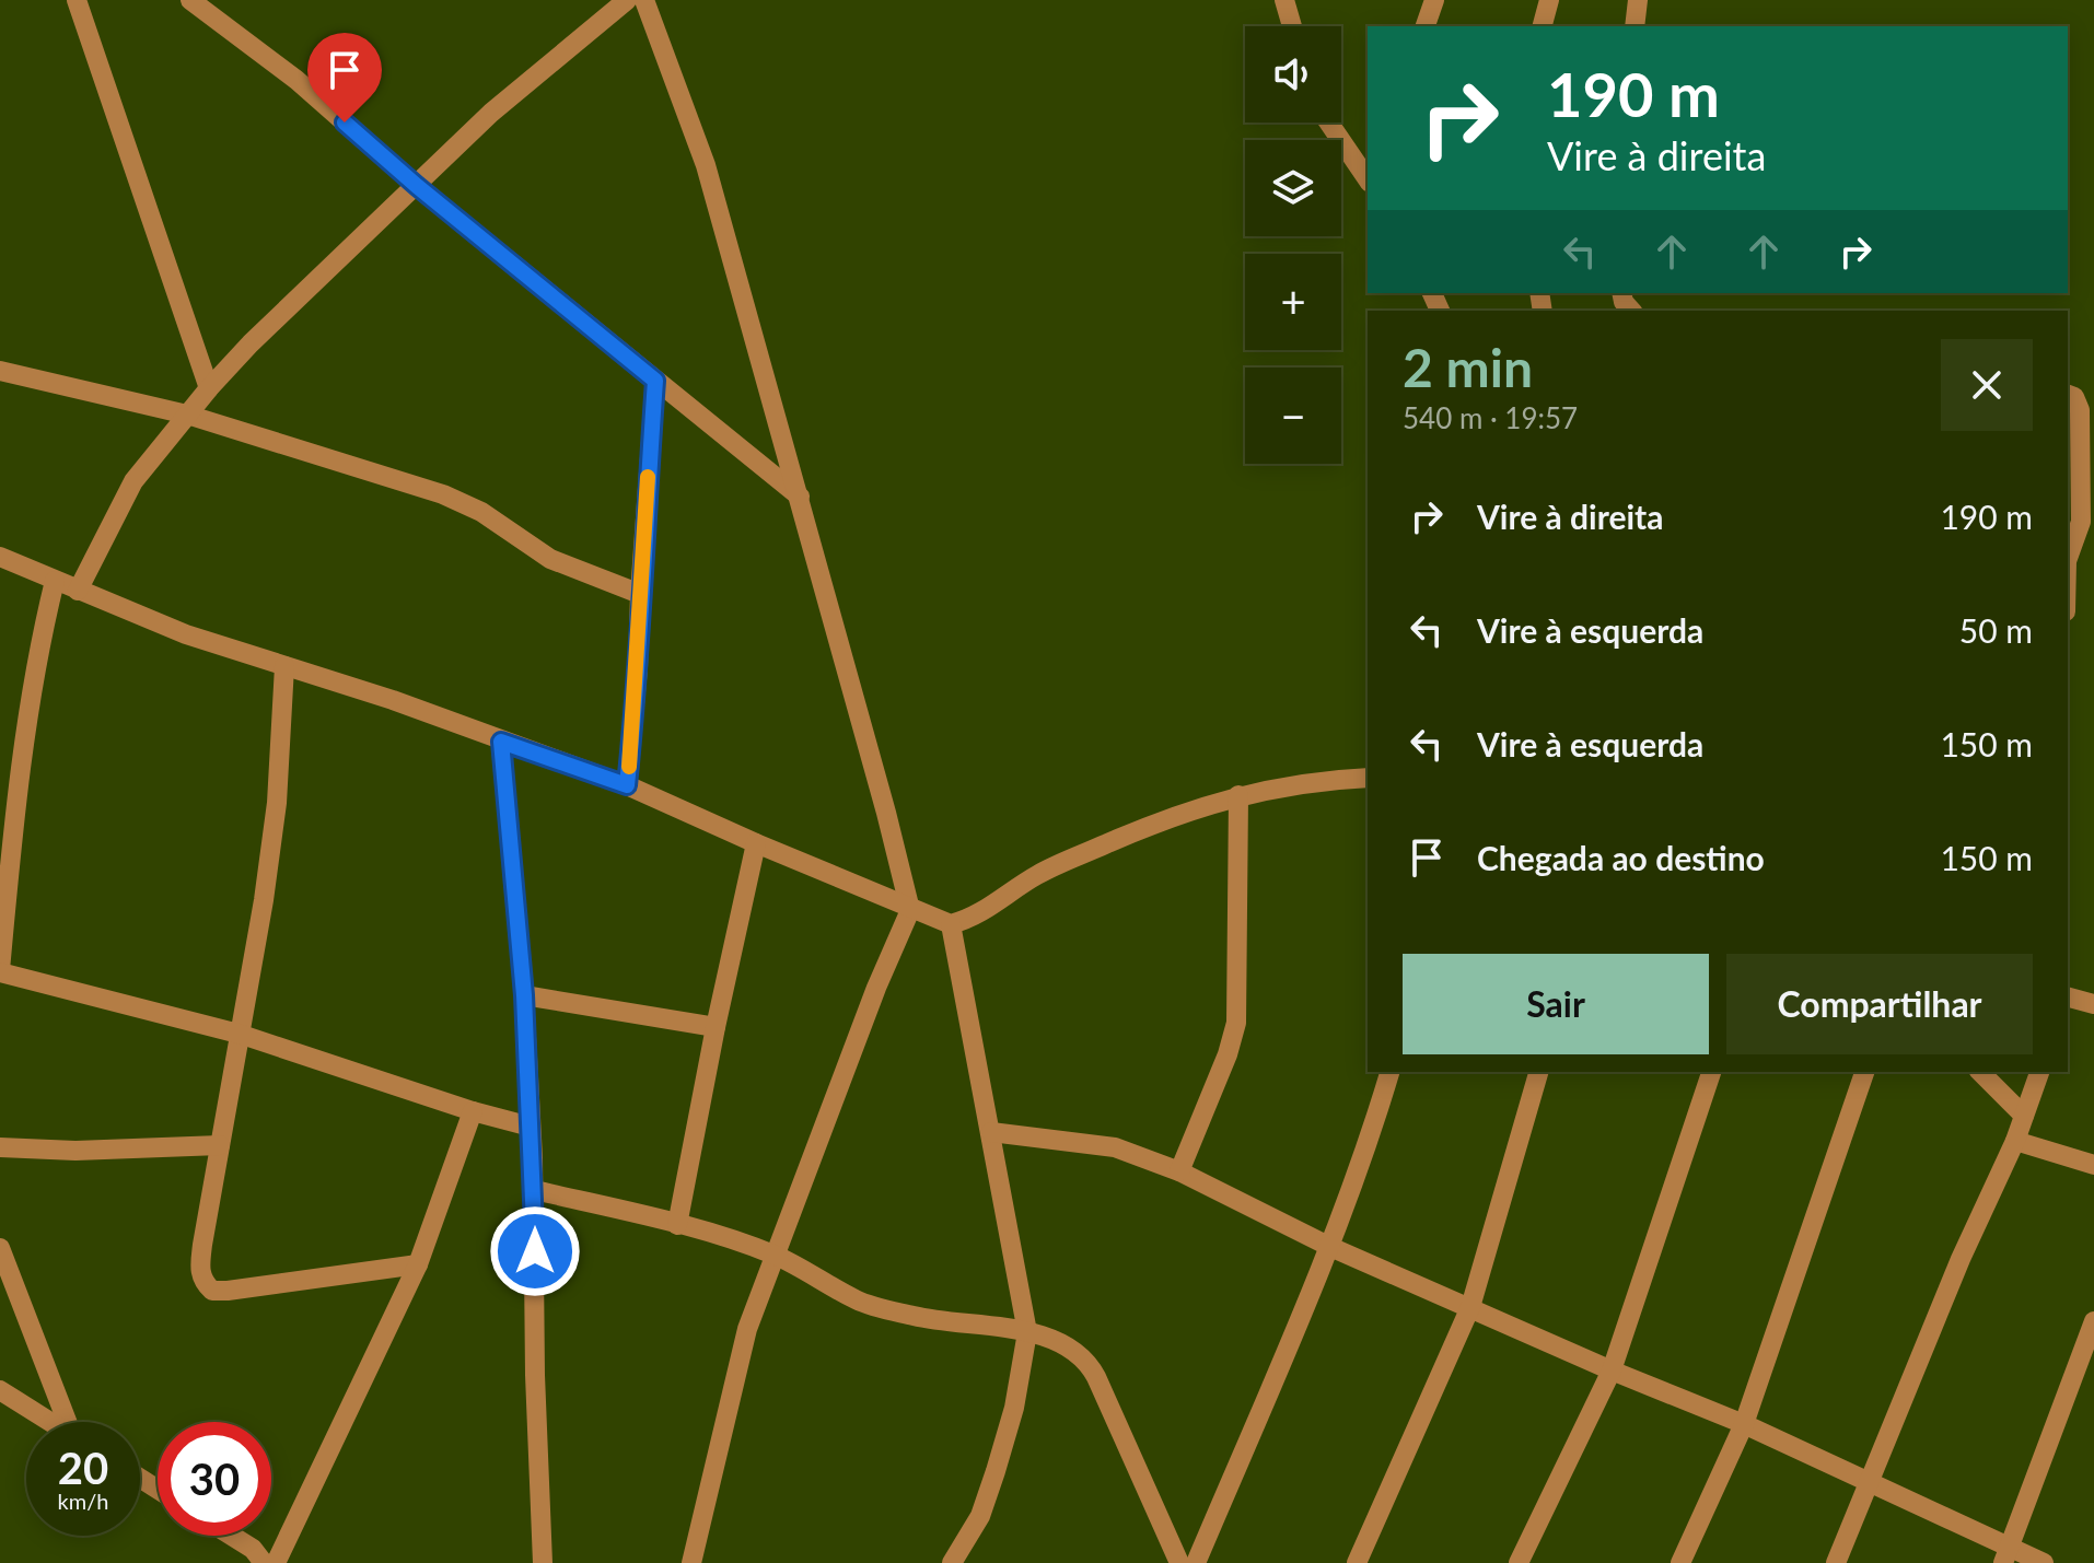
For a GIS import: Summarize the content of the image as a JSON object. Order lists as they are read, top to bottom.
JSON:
{
  "page": {
    "map_buttons": ["+", "−"],
    "turn": ["190 m", "Vire à direita"],
    "heading": ["2 min", "540 m · 19:57"],
    "list": [
      {
        "name": "Vire à direita",
        "value": "190 m"
      },
      {
        "name": "Vire à esquerda",
        "value": "50 m"
      },
      {
        "name": "Vire à esquerda",
        "value": "150 m"
      },
      {
        "name": "Chegada ao destino",
        "value": "150 m"
      }
    ],
    "buttons": ["Sair", "Compartilhar"],
    "speed": "20 km/h",
    "limit": "30"
  }
}
